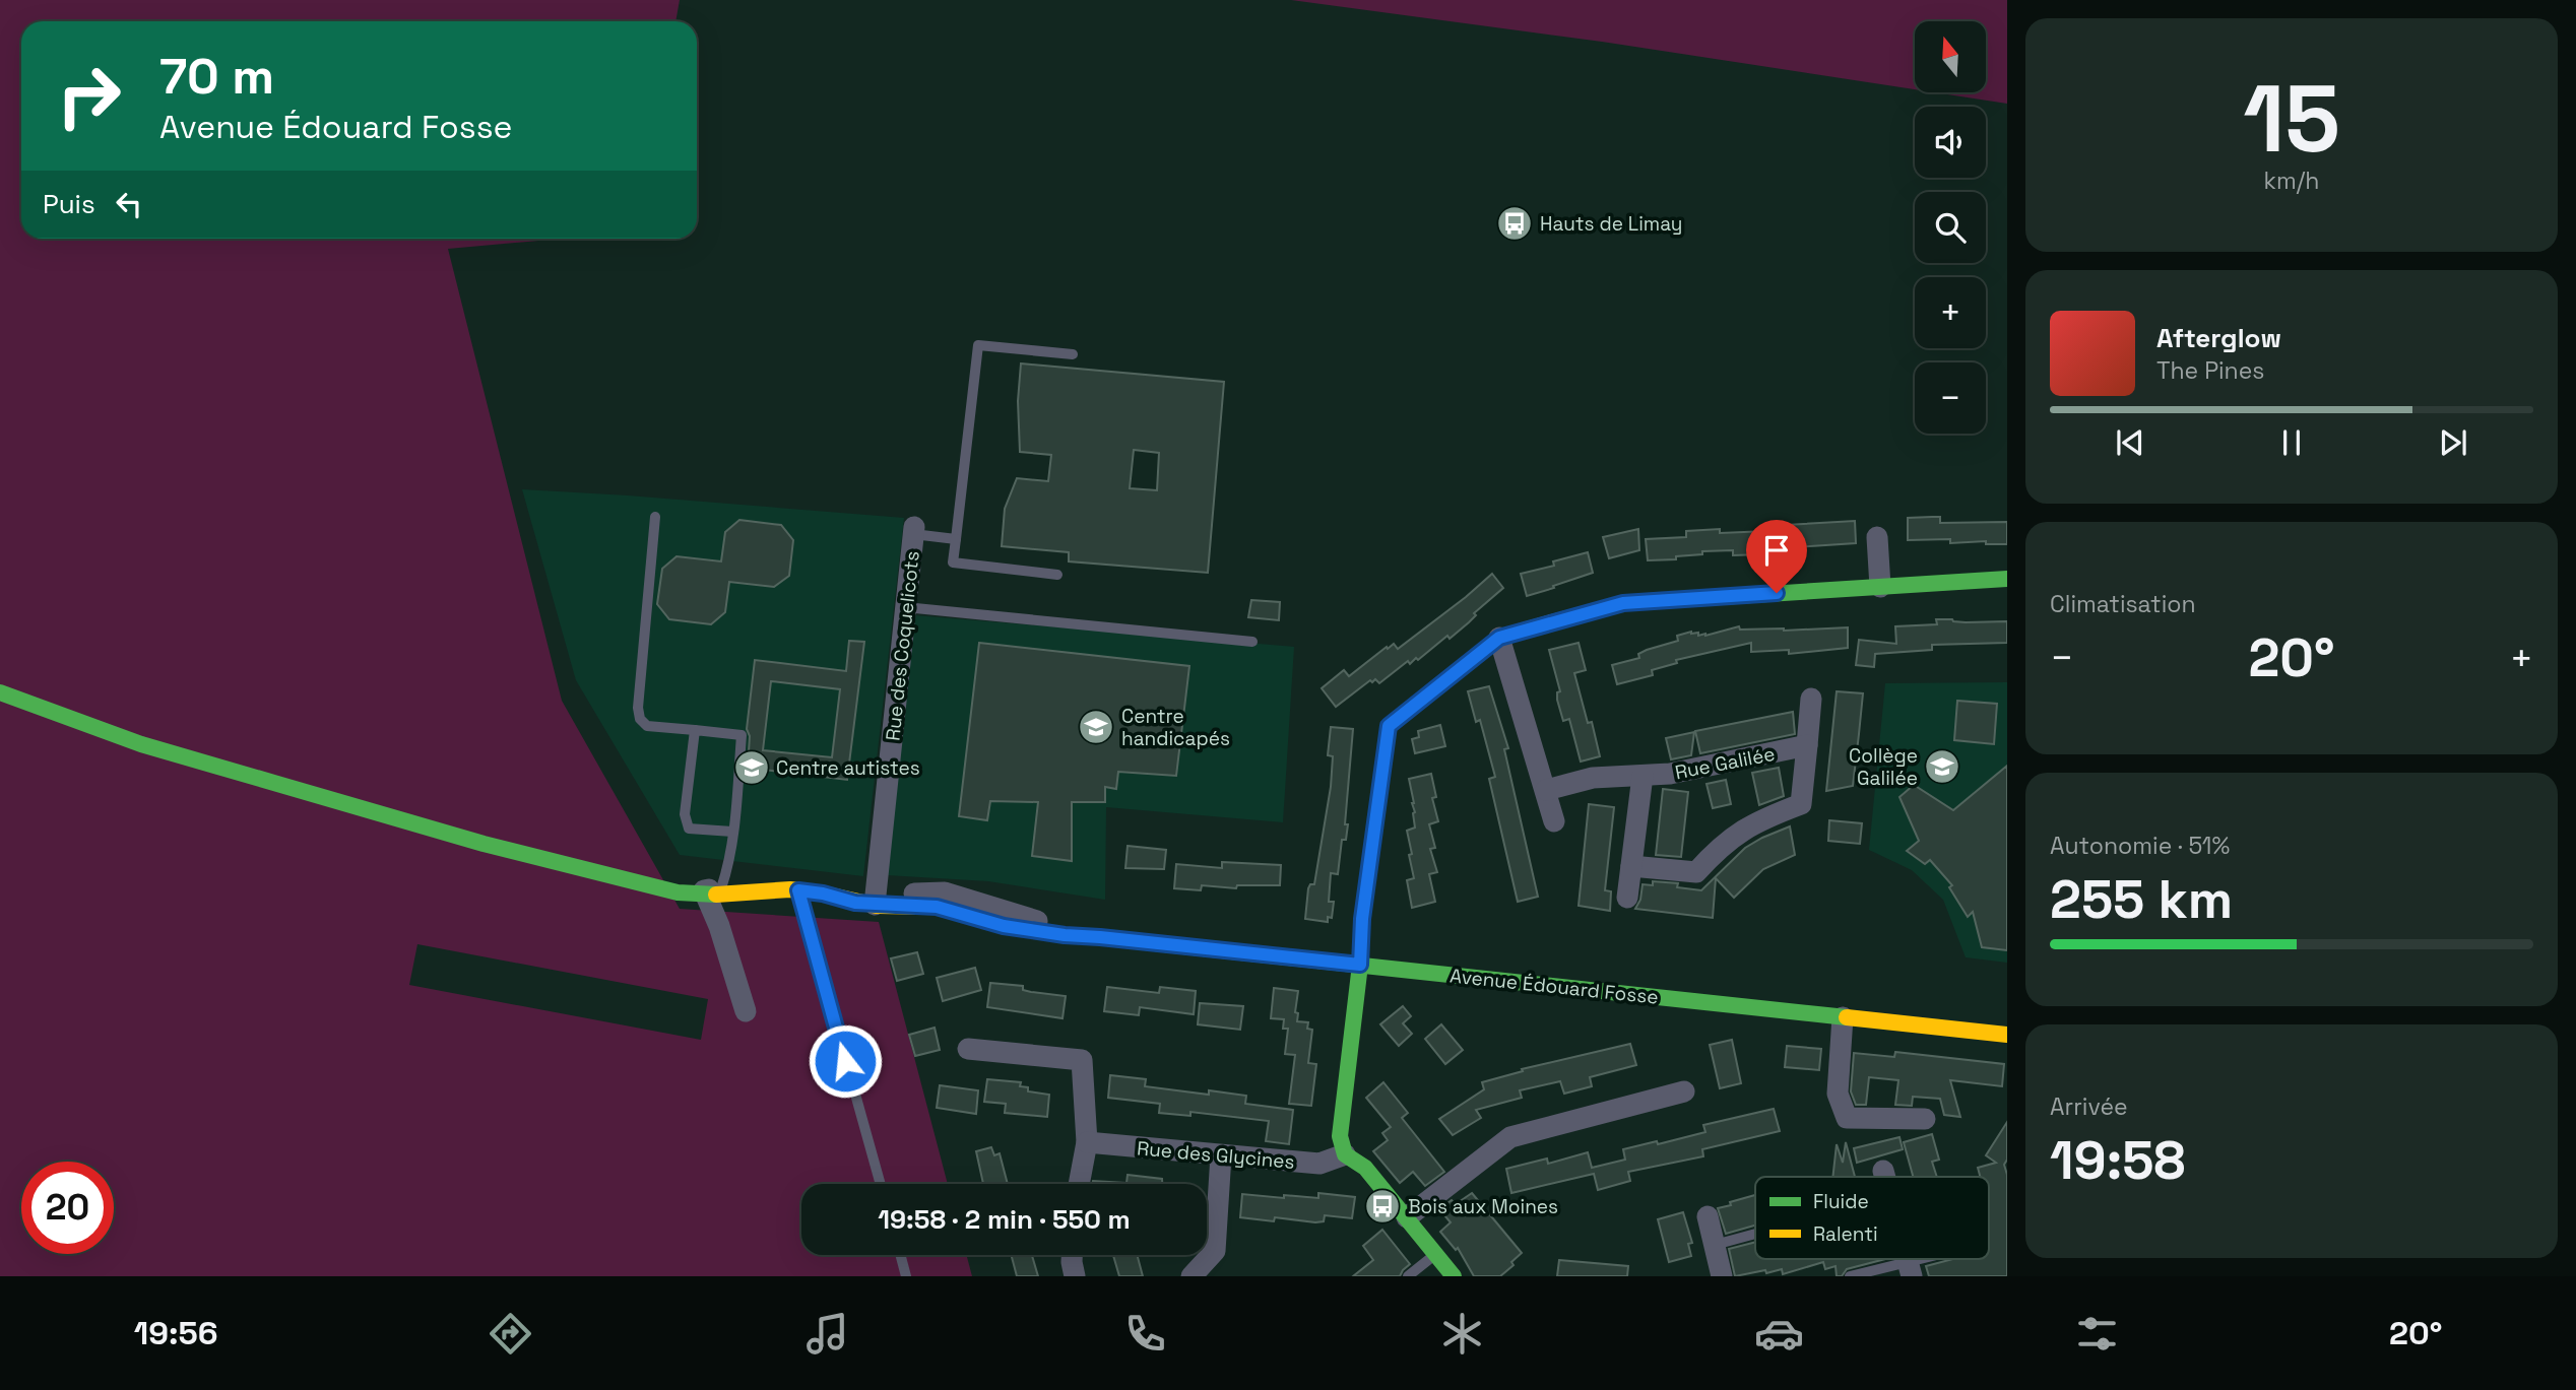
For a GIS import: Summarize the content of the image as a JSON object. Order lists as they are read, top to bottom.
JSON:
{
  "streets": {
    "street": [
      "Rue des Coquelicots",
      "Rue Galilée",
      "Avenue Édouard Fosse",
      "Rue des Glycines"
    ]
  },
  "crossings": [
    ["Rue des Coquelicots", "Avenue Édouard Fosse"]
  ],
  "places": {
    "bus stop": ["Hauts de Limay", "Bois aux Moines"],
    "school or university": ["Centre handicapés", "Collège Galilée", "Centre autistes"]
  },
  "legend": ["Fluide", "Ralenti"],
  "north": "top",
  "page": {
    "tile": [
      ["15", "km/h"],
      "Climatisation",
      ["Autonomie · 51%", "255 km"],
      ["Arrivée", "19:58"]
    ],
    "map_buttons": ["+", "−"],
    "turn": ["70 m", "Avenue Édouard Fosse"],
    "then": "Puis",
    "song": ["Afterglow", "The Pines"],
    "heat": ["−", "20°", "+"],
    "limit": "20",
    "trip": "19:58 · 2 min · 550 m",
    "tabs": ["19:56", "20°"]
  }
}
